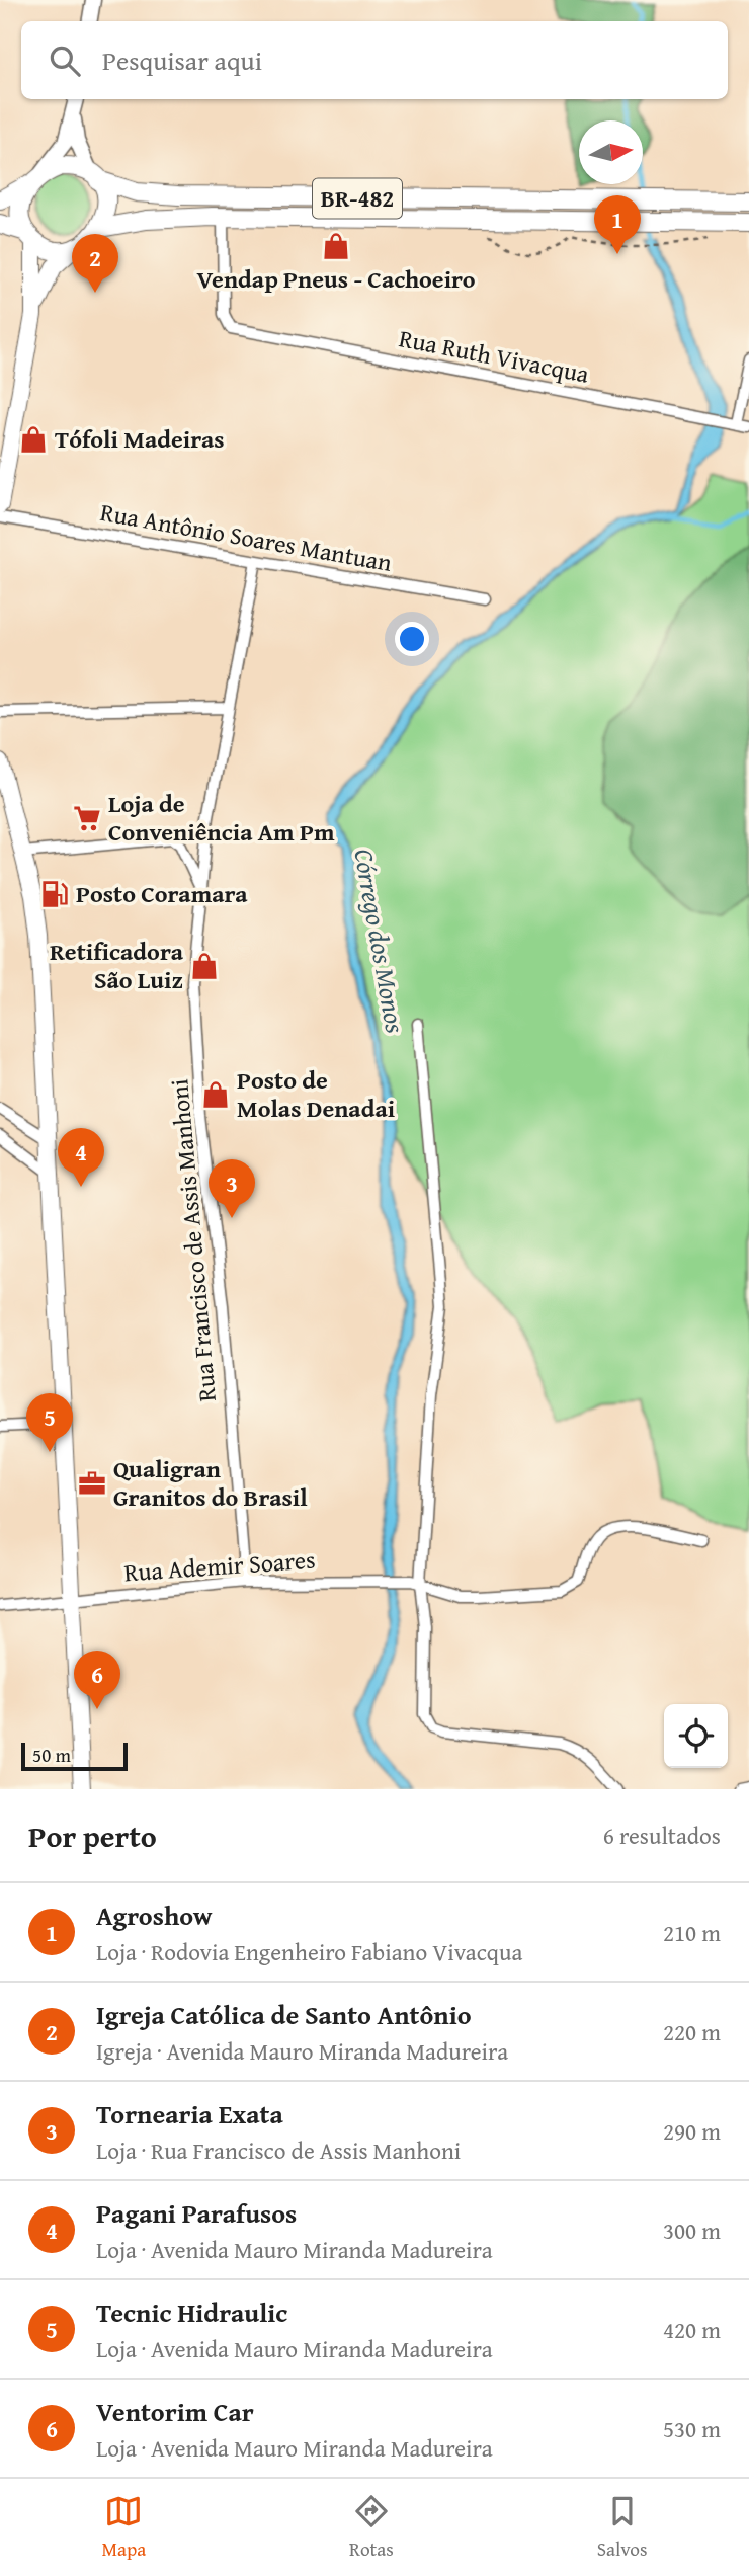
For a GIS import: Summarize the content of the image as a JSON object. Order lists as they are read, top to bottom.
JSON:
{
  "streets": {
    "highway": ["BR-482"],
    "street": [
      "Rua Ruth Vivacqua",
      "Rua Antônio Soares Mantuan",
      "Rua Francisco de Assis Manhoni",
      "Rua Ademir Soares"
    ]
  },
  "crossings": [
    ["BR-482", "Rua Ruth Vivacqua"],
    ["Rua Antônio Soares Mantuan", "Rua Francisco de Assis Manhoni"],
    ["Rua Francisco de Assis Manhoni", "Rua Ademir Soares"]
  ],
  "water": ["Córrego dos Monos"],
  "places": {
    "shop": [
      "Vendap Pneus - Cachoeiro",
      "Tófoli Madeiras",
      "Retificadora São Luiz",
      "Posto de Molas Denadai"
    ],
    "supermarket": ["Loja de Conveniência Am Pm"],
    "fuel station": ["Posto Coramara"],
    "office": ["Qualigran Granitos do Brasil"]
  },
  "scale_bar": "50 m",
  "north": "right",
  "page": {
    "search": "Pesquisar aqui",
    "pins": [
      "1",
      "2",
      "4",
      "3",
      "5",
      "6"
    ],
    "scale": "50 m",
    "heading": ["Por perto", "6 resultados"],
    "list": [
      {
        "mark": "1",
        "name": "Agroshow",
        "note": "Loja · Rodovia Engenheiro Fabiano Vivacqua",
        "value": "210 m"
      },
      {
        "mark": "2",
        "name": "Igreja Católica de Santo Antônio",
        "note": "Igreja · Avenida Mauro Miranda Madureira",
        "value": "220 m"
      },
      {
        "mark": "3",
        "name": "Tornearia Exata",
        "note": "Loja · Rua Francisco de Assis Manhoni",
        "value": "290 m"
      },
      {
        "mark": "4",
        "name": "Pagani Parafusos",
        "note": "Loja · Avenida Mauro Miranda Madureira",
        "value": "300 m"
      },
      {
        "mark": "5",
        "name": "Tecnic Hidraulic",
        "note": "Loja · Avenida Mauro Miranda Madureira",
        "value": "420 m"
      },
      {
        "mark": "6",
        "name": "Ventorim Car",
        "note": "Loja · Avenida Mauro Miranda Madureira",
        "value": "530 m"
      }
    ],
    "nav": ["Mapa", "Rotas", "Salvos"]
  }
}
